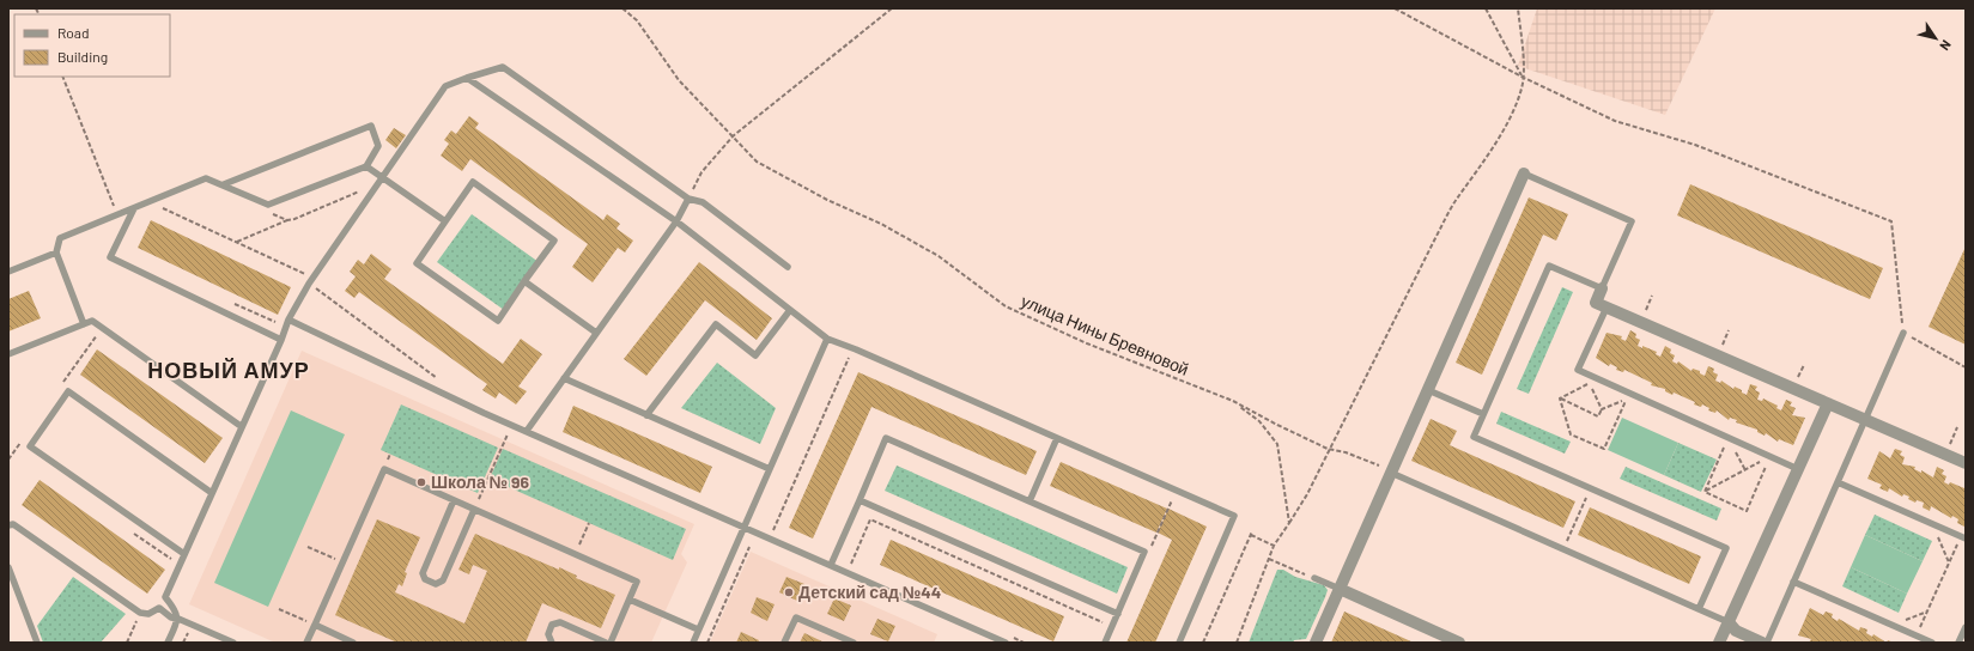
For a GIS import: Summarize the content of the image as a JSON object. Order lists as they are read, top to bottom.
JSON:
{
  "streets": {
    "path": ["улица Нины Бревновой"]
  },
  "districts": ["НОВЫЙ АМУР"],
  "places": ["Школа № 96", "Детский сад №44"],
  "legend": ["Road", "Building"],
  "north": "bottom right"
}
